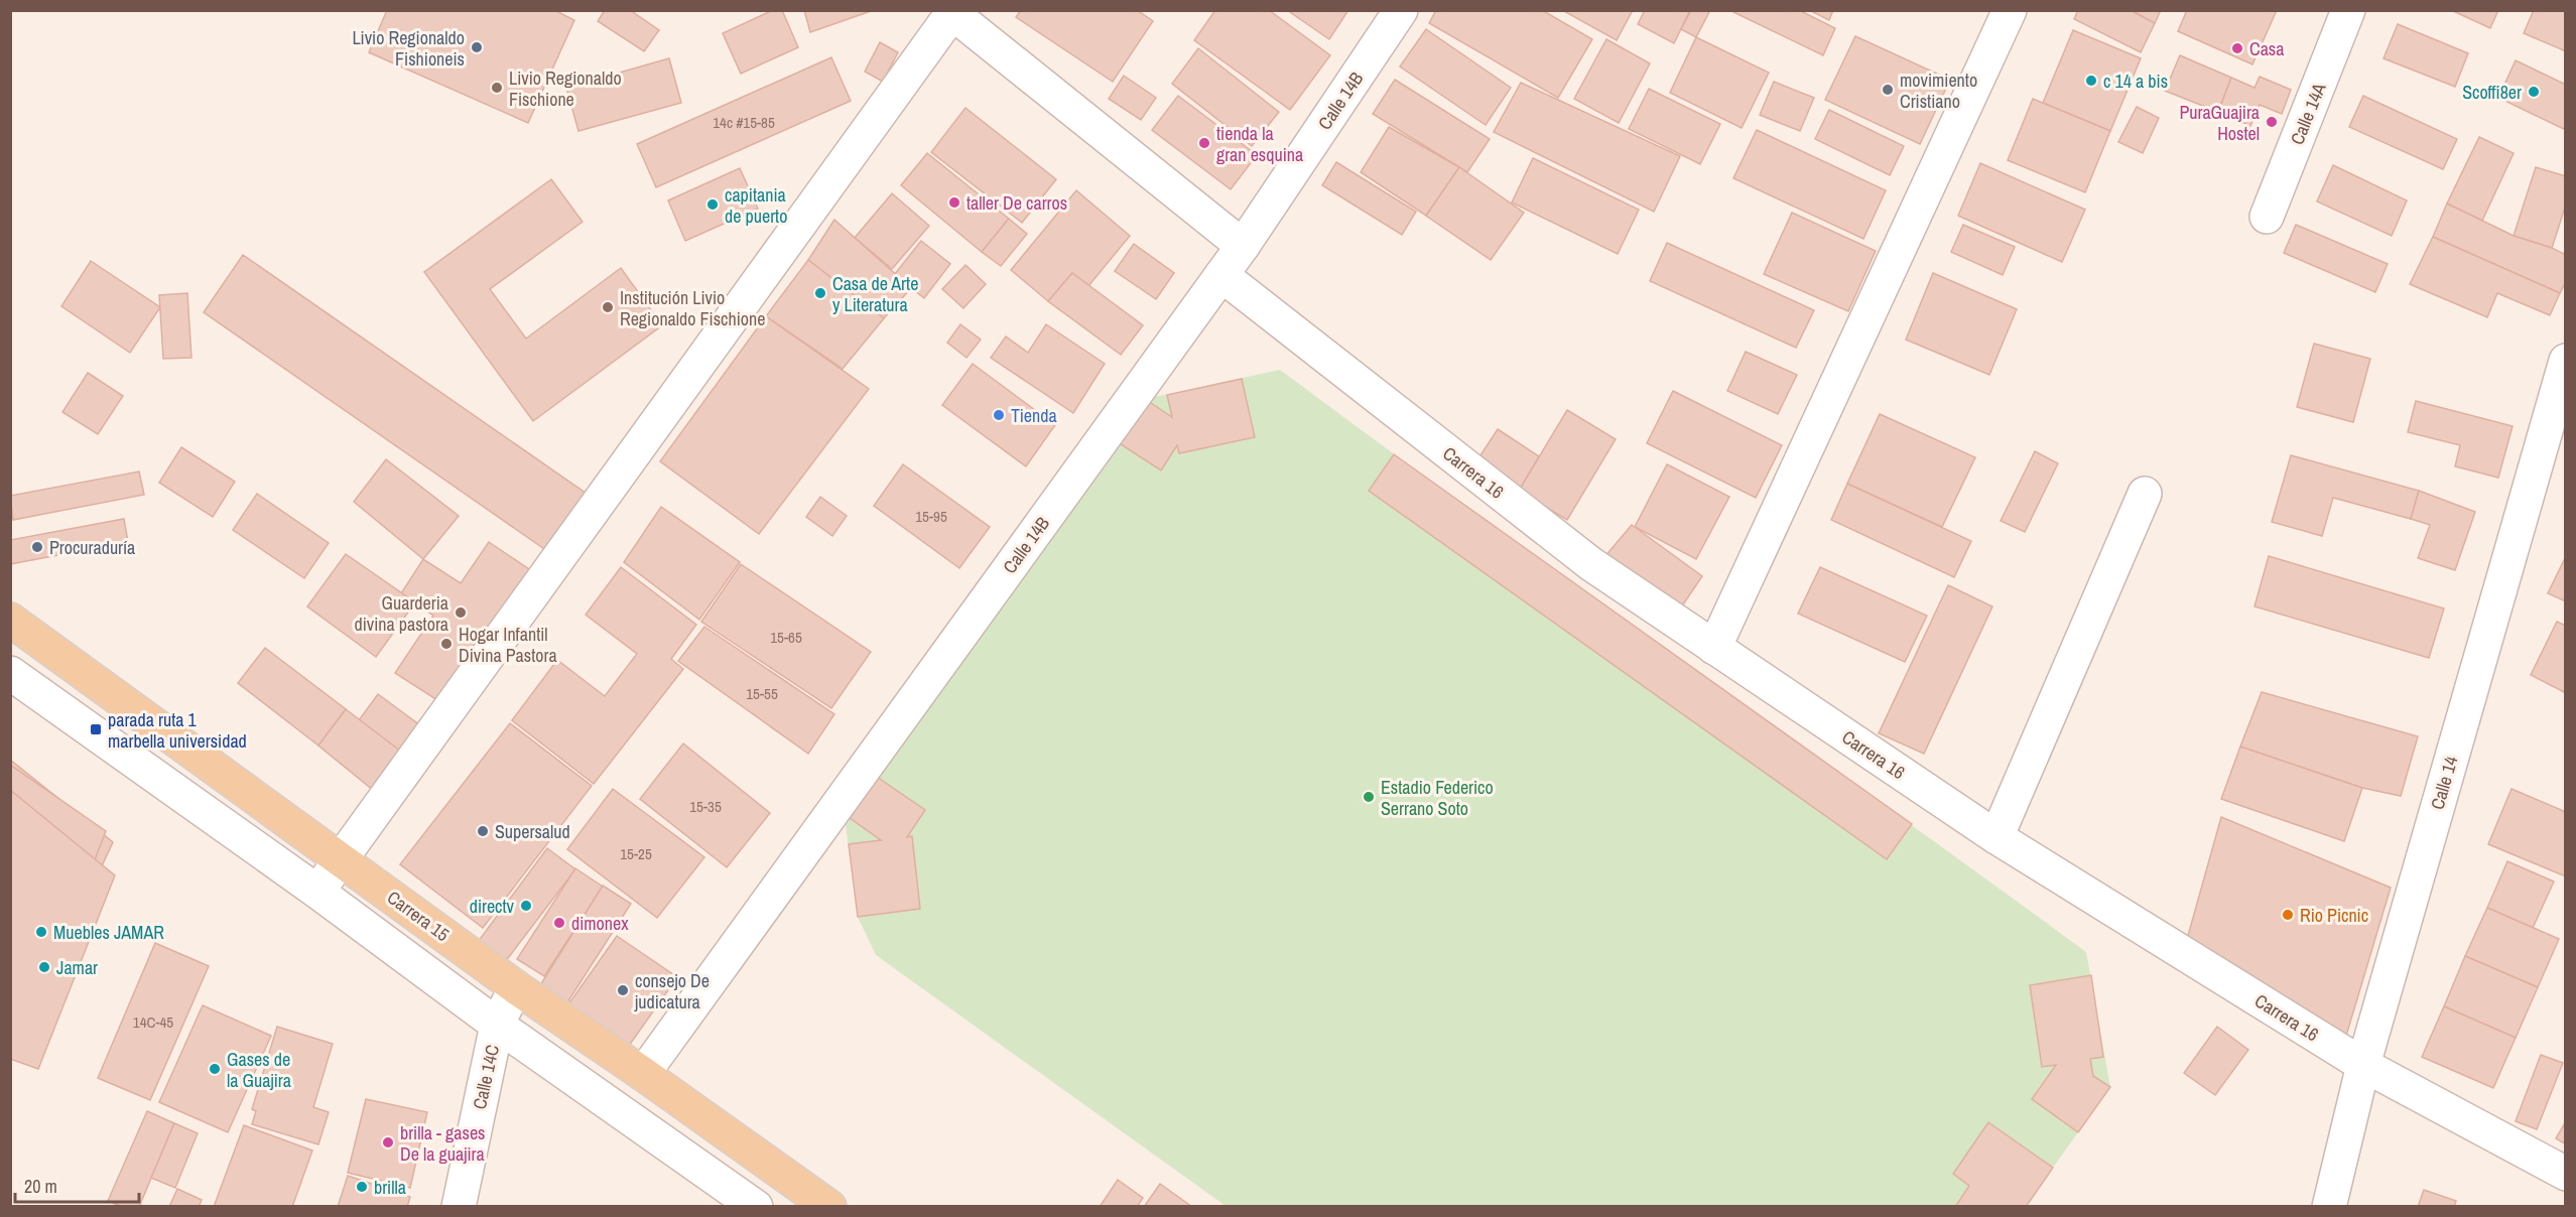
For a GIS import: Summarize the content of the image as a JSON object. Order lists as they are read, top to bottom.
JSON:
{
  "streets": {
    "main road": ["Carrera 15"],
    "street": [
      "Calle 14B",
      "Calle 14A",
      "Carrera 16",
      "Calle 14",
      "Calle 14C"
    ]
  },
  "crossings": [
    ["Calle 14B", "Carrera 16"],
    ["Calle 14B", "Carrera 15"],
    ["Carrera 16", "Calle 14"],
    ["Carrera 15", "Calle 14C"]
  ],
  "places": {
    "other": [
      "Livio Regionaldo Fishioneis",
      "Casa",
      "c 14 a bis",
      "Livio Regionaldo Fischione",
      "movimiento Cristiano",
      "Scoffi8er",
      "PuraGuajira Hostel",
      "tienda la gran esquina",
      "taller De carros",
      "capitania de puerto",
      "Casa de Arte y Literatura",
      "Institución Livio Regionaldo Fischione",
      "Tienda",
      "Procuraduría",
      "Guarderia divina pastora",
      "Hogar Infantil Divina Pastora",
      "Estadio Federico Serrano Soto",
      "Supersalud",
      "directv",
      "Rio Picnic",
      "dimonex",
      "Muebles JAMAR",
      "Jamar",
      "consejo De judicatura",
      "Gases de la Guajira",
      "brilla - gases De la guajira",
      "brilla"
    ],
    "transit": ["parada ruta 1 marbella universidad"]
  },
  "house_numbers": [
    "14c #15-85",
    "15-95",
    "15-65",
    "15-55",
    "15-35",
    "15-25",
    "14C-45"
  ],
  "scale_bar": "20 m"
}
